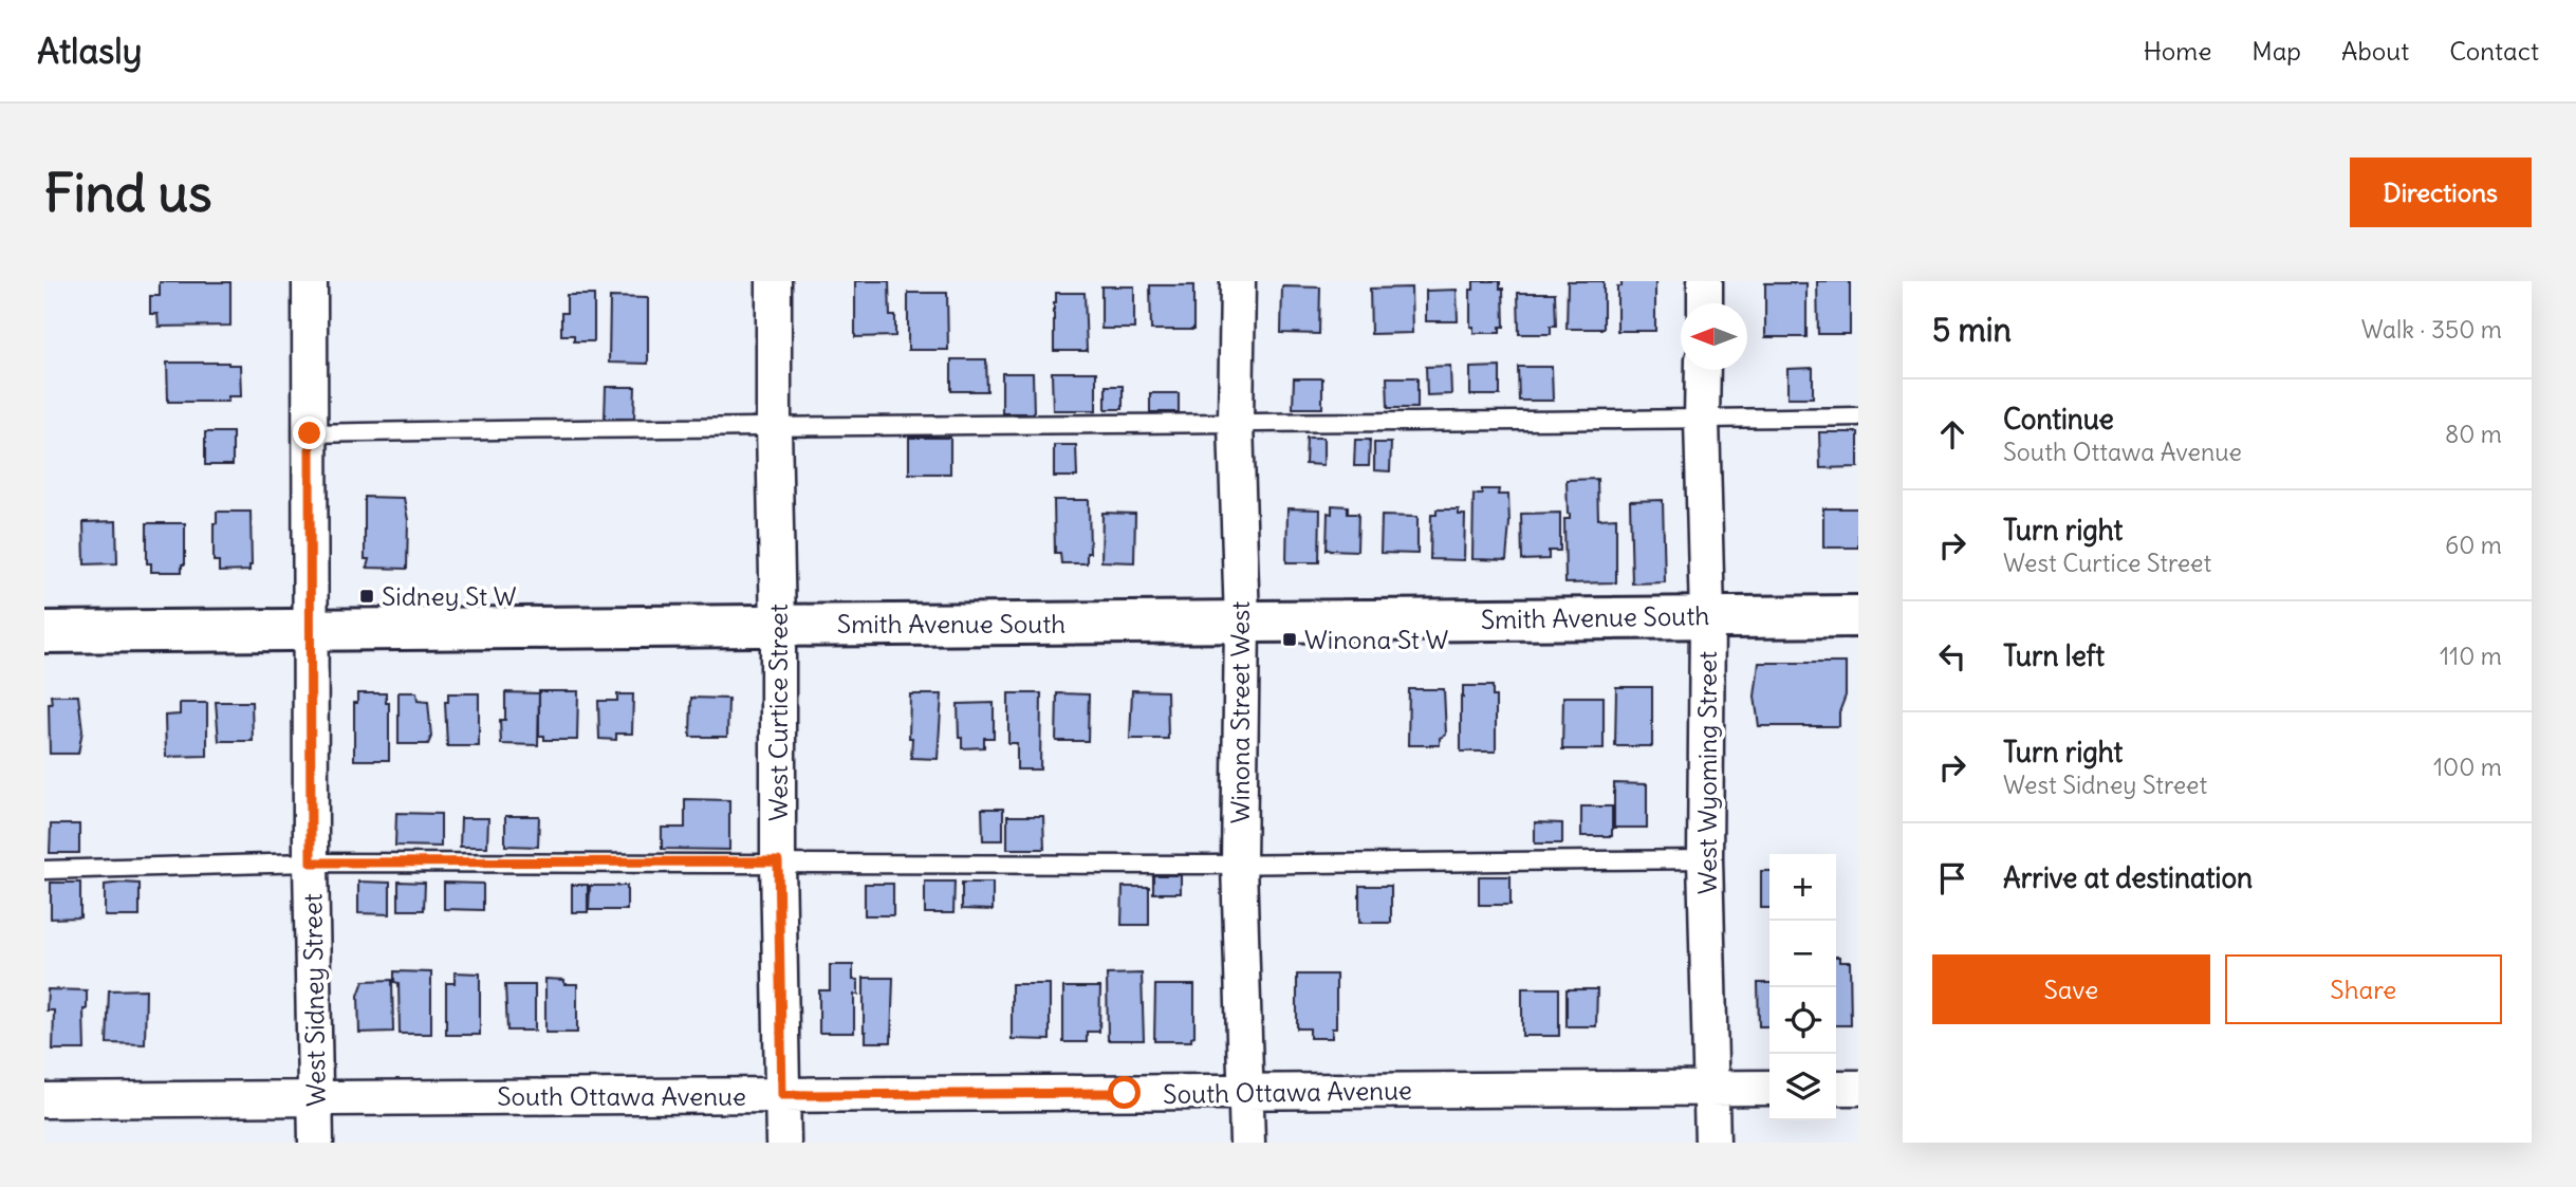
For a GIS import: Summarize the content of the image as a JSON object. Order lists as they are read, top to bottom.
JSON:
{
  "streets": {
    "main road": ["Smith Avenue South"],
    "street": [
      "West Curtice Street",
      "Winona Street West",
      "West Wyoming Street",
      "West Sidney Street",
      "South Ottawa Avenue"
    ]
  },
  "crossings": [
    ["Smith Avenue South", "West Curtice Street"],
    ["Smith Avenue South", "Winona Street West"],
    ["Smith Avenue South", "West Wyoming Street"],
    ["Smith Avenue South", "West Sidney Street"],
    ["West Curtice Street", "South Ottawa Avenue"],
    ["Winona Street West", "South Ottawa Avenue"],
    ["West Wyoming Street", "South Ottawa Avenue"],
    ["West Sidney Street", "South Ottawa Avenue"]
  ],
  "places": {
    "transit": ["Sidney St W", "Winona St W"]
  },
  "north": "left",
  "page": {
    "header": "Atlasly",
    "nav": [
      "Home",
      "Map",
      "About",
      "Contact"
    ],
    "buttons": [
      "Directions",
      ["Save", "Share"]
    ],
    "title": "Find us",
    "heading": ["5 min", "Walk · 350 m"],
    "list": [
      ["Continue", "South Ottawa Avenue", "80 m"],
      ["Turn right", "West Curtice Street", "60 m"],
      ["Turn left", "110 m"],
      ["Turn right", "West Sidney Street", "100 m"],
      "Arrive at destination"
    ],
    "map_buttons": ["+", "−"]
  }
}
